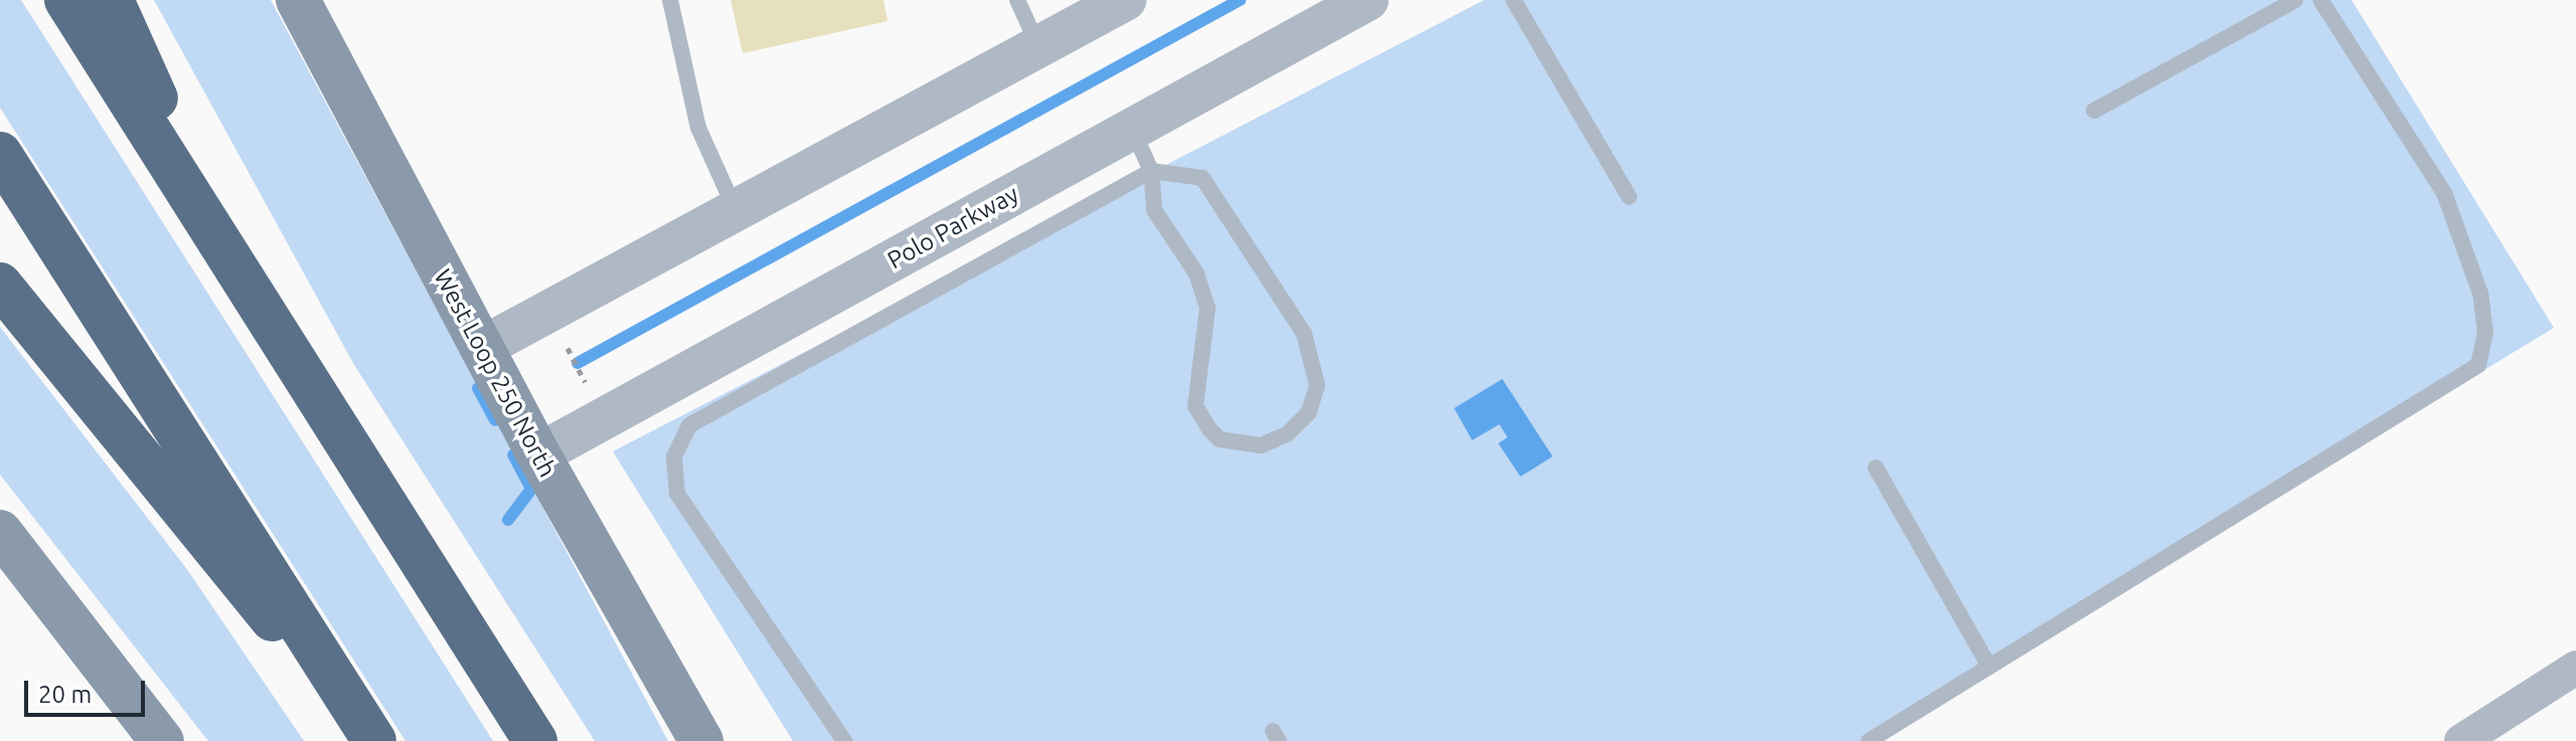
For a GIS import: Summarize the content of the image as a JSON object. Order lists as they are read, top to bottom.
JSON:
{
  "streets": {
    "main road": ["West Loop 250 North"],
    "street": ["Polo Parkway"]
  },
  "crossings": [
    ["Polo Parkway", "West Loop 250 North"]
  ],
  "scale_bar": "20 m"
}
